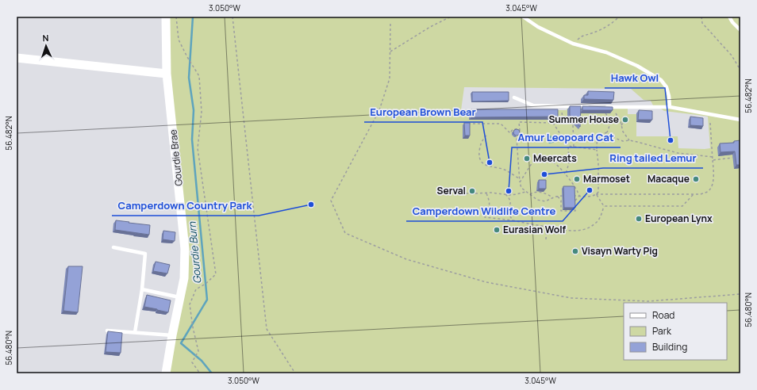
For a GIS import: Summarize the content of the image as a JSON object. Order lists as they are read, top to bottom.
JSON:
{
  "streets": {
    "street": ["Gourdie Brae"]
  },
  "water": ["Gourdie Burn"],
  "places": [
    "Summer House",
    "Hawk Owl",
    "Meercats",
    "European Brown Bear",
    "Ring tailed Lemur",
    "Marmoset",
    "Macaque",
    "Camperdown Wildlife Centre",
    "Serval",
    "Amur Leopoard Cat",
    "Camperdown Country Park",
    "European Lynx",
    "Eurasian Wolf",
    "Visayn Warty Pig"
  ],
  "legend": ["Road", "Park", "Building"],
  "north": "top",
  "coordinates": [
    "3.050°W",
    "3.045°W",
    "56.482°N",
    "56.480°N"
  ]
}
